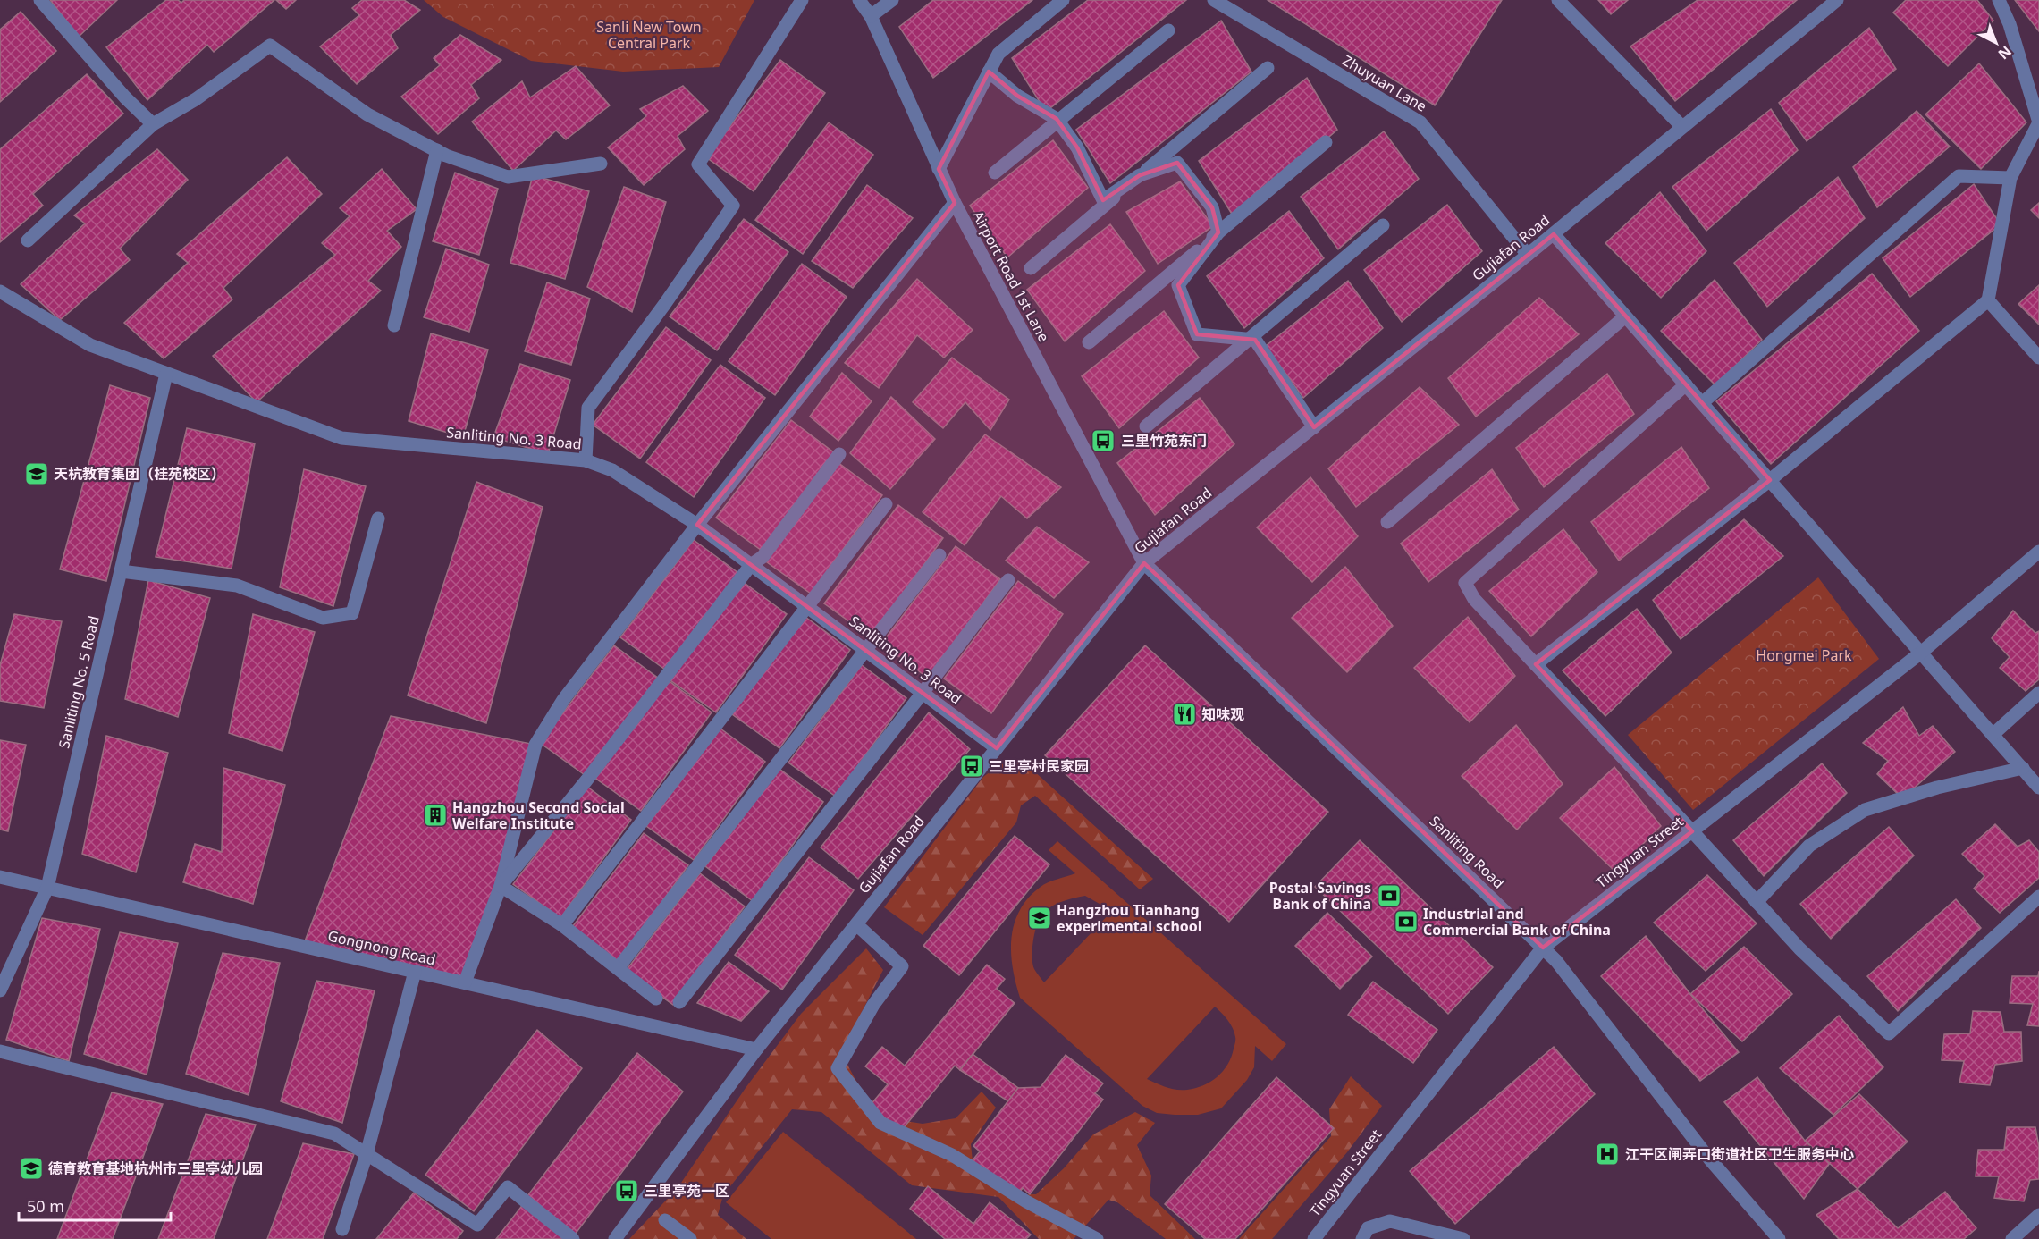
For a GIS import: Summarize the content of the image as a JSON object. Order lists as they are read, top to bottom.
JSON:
{
  "streets": {
    "street": [
      "Zhuyuan Lane",
      "Gujiafan Road",
      "Airport Road 1st Lane",
      "Sanliting No. 3 Road",
      "Sanliting No. 5 Road",
      "Sanliting Road",
      "Tingyuan Street",
      "Gongnong Road"
    ]
  },
  "crossings": [
    ["Zhuyuan Lane", "Gujiafan Road"],
    ["Gujiafan Road", "Airport Road 1st Lane"],
    ["Gujiafan Road", "Sanliting No. 3 Road"],
    ["Gujiafan Road", "Sanliting Road"],
    ["Gujiafan Road", "Gongnong Road"],
    ["Airport Road 1st Lane", "Sanliting Road"],
    ["Sanliting No. 3 Road", "Sanliting No. 5 Road"],
    ["Sanliting No. 5 Road", "Gongnong Road"],
    ["Sanliting Road", "Tingyuan Street"]
  ],
  "parks": ["Sanli New Town Central Park", "Hongmei Park"],
  "places": {
    "bus stop": ["三里竹苑东门", "三里亭村民家园", "三里亭苑一区"],
    "school or university": ["天杭教育集团（桂苑校区）", "Hangzhou Tianhang experimental school", "德育教育基地杭州市三里亭幼儿园"],
    "restaurant": ["知味观"],
    "building": ["Hangzhou Second Social Welfare Institute"],
    "bank": ["Postal Savings Bank of China", "Industrial and Commercial Bank of China"],
    "hospital": ["江干区闸弄口街道社区卫生服务中心"]
  },
  "scale_bar": "50 m",
  "north": "bottom right"
}
